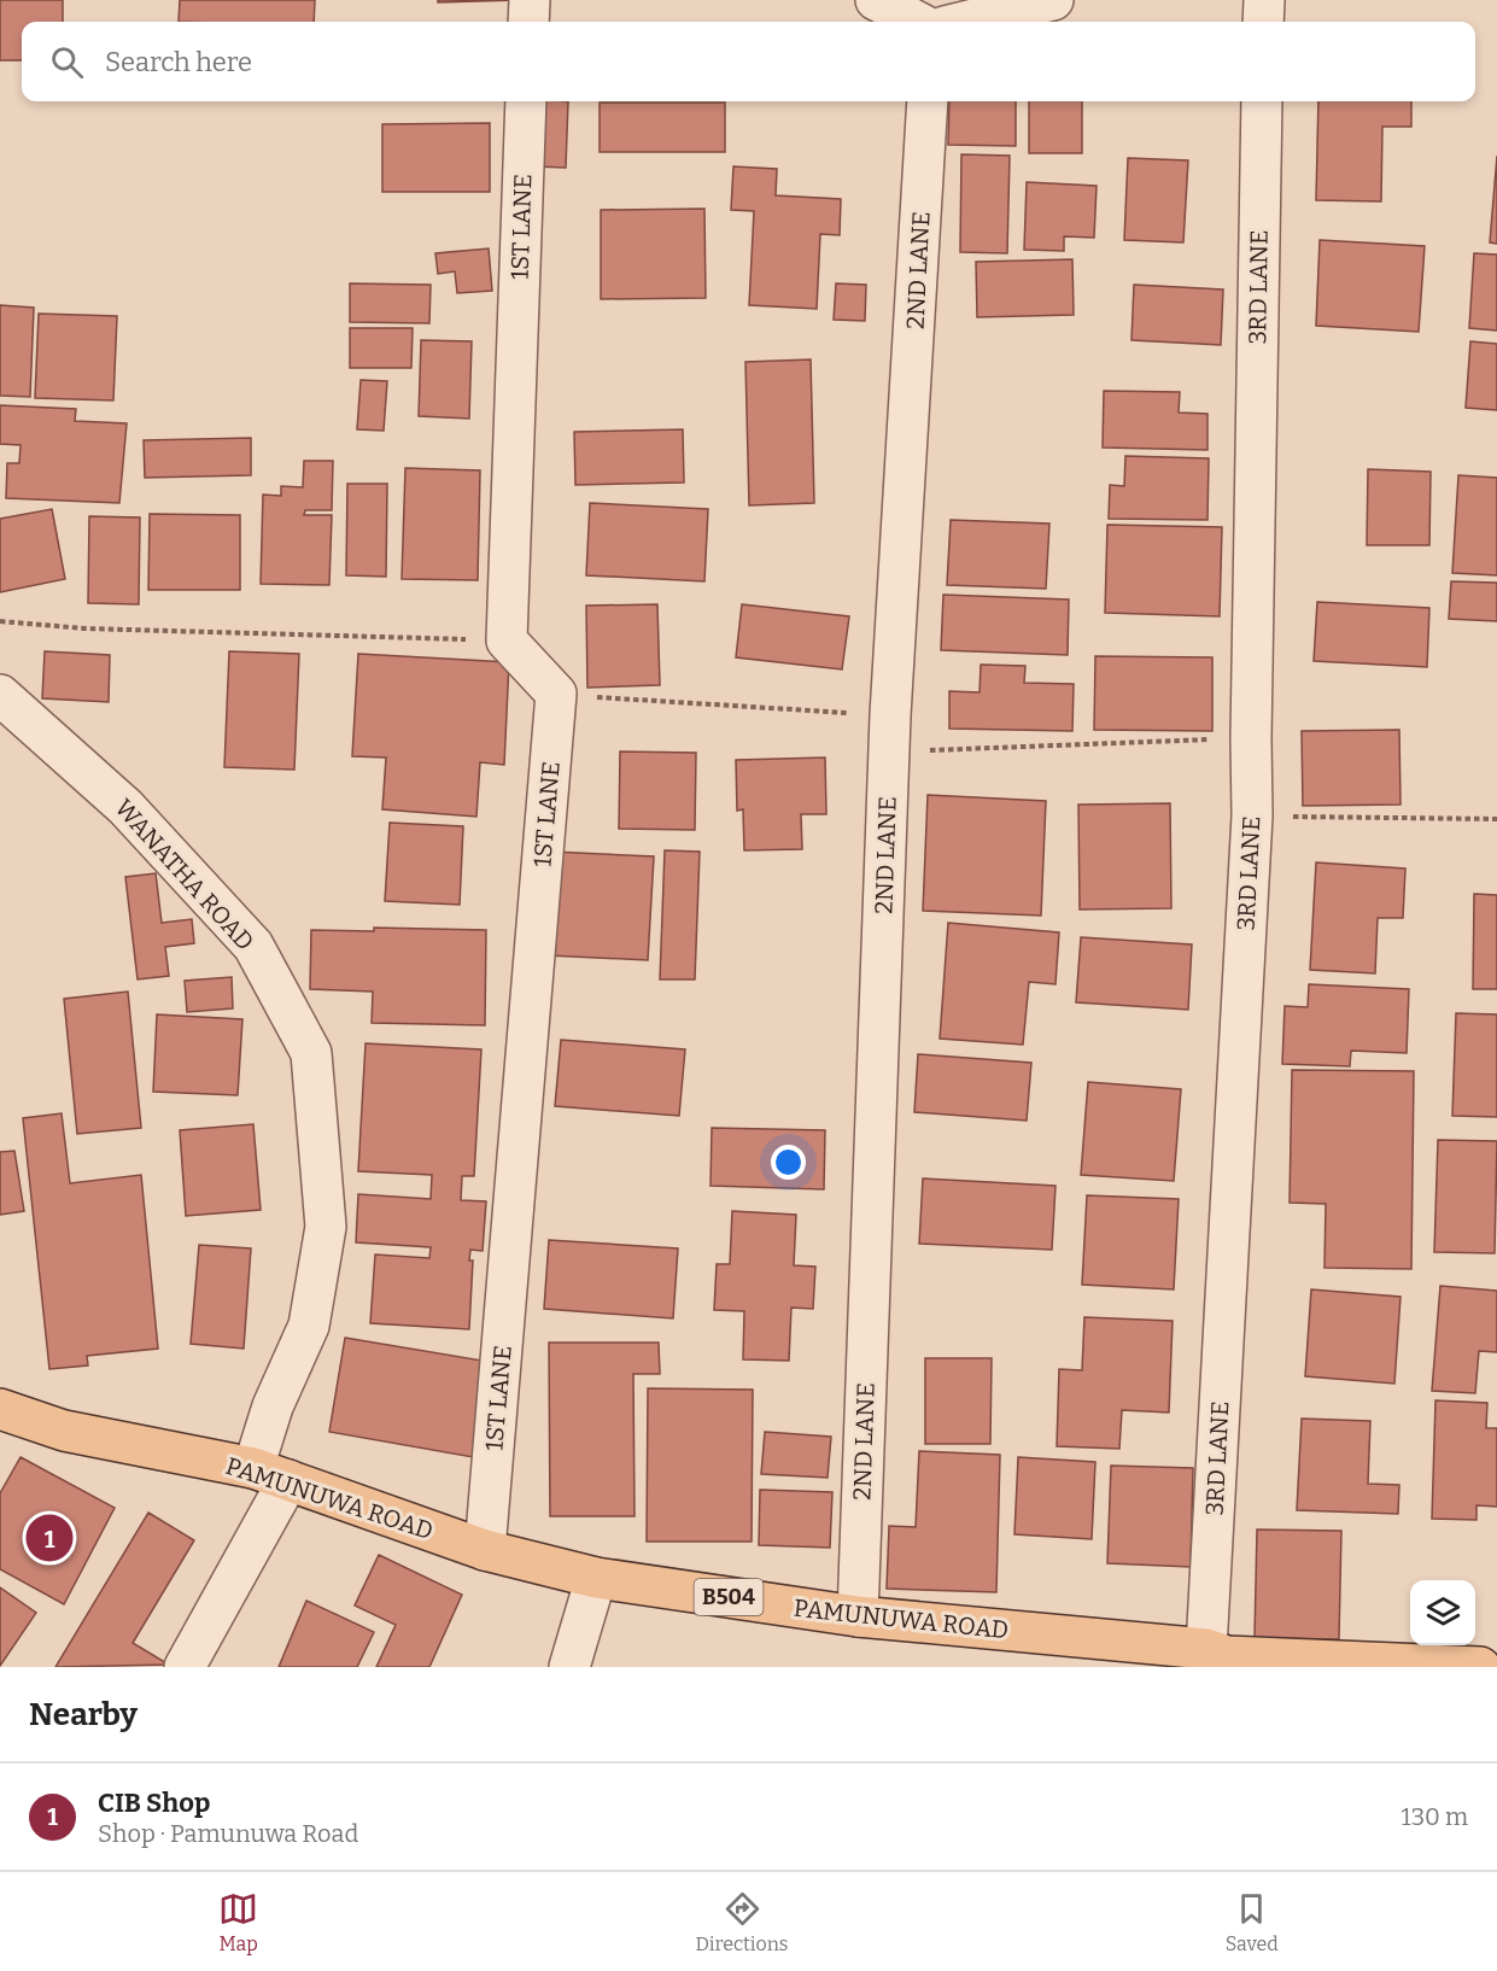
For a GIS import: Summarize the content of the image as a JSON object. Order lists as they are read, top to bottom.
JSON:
{
  "streets": {
    "main road": ["PAMUNUWA ROAD", "B504"],
    "street": [
      "1ST LANE",
      "2ND LANE",
      "3RD LANE",
      "WANATHA ROAD"
    ]
  },
  "crossings": [
    ["1ST LANE", "PAMUNUWA ROAD"],
    ["2ND LANE", "PAMUNUWA ROAD"],
    ["3RD LANE", "PAMUNUWA ROAD"],
    ["WANATHA ROAD", "PAMUNUWA ROAD"]
  ],
  "page": {
    "search": "Search here",
    "pins": "1",
    "heading": "Nearby",
    "list": [
      {
        "mark": "1",
        "name": "CIB Shop",
        "note": "Shop · Pamunuwa Road",
        "value": "130 m"
      }
    ],
    "nav": ["Map", "Directions", "Saved"]
  }
}
